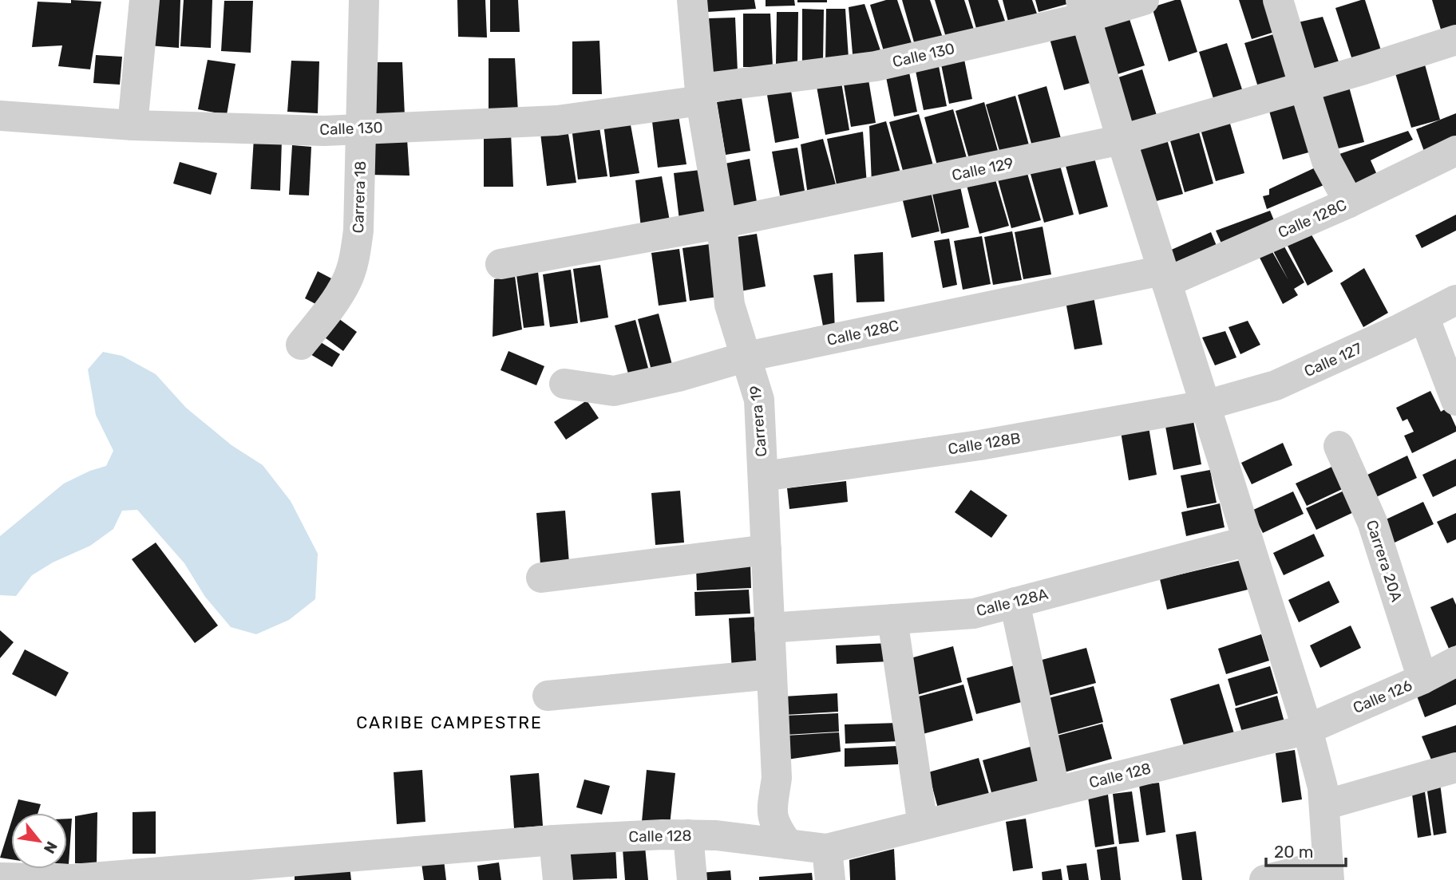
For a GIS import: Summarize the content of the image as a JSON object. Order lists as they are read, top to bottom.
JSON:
{
  "streets": {
    "street": [
      "Calle 130",
      "Calle 129",
      "Carrera 18",
      "Calle 128C",
      "Calle 127",
      "Carrera 19",
      "Calle 128B",
      "Carrera 20A",
      "Calle 128A",
      "Calle 126",
      "Calle 128"
    ]
  },
  "crossings": [
    ["Calle 130", "Carrera 18"],
    ["Calle 130", "Carrera 19"],
    ["Calle 129", "Carrera 19"],
    ["Calle 128C", "Carrera 19"],
    ["Calle 127", "Calle 128B"],
    ["Carrera 19", "Calle 128B"],
    ["Carrera 19", "Calle 128A"],
    ["Carrera 19", "Calle 128"],
    ["Carrera 20A", "Calle 126"],
    ["Calle 126", "Calle 128"]
  ],
  "districts": ["CARIBE CAMPESTRE"],
  "scale_bar": "20 m",
  "north": "bottom right"
}
